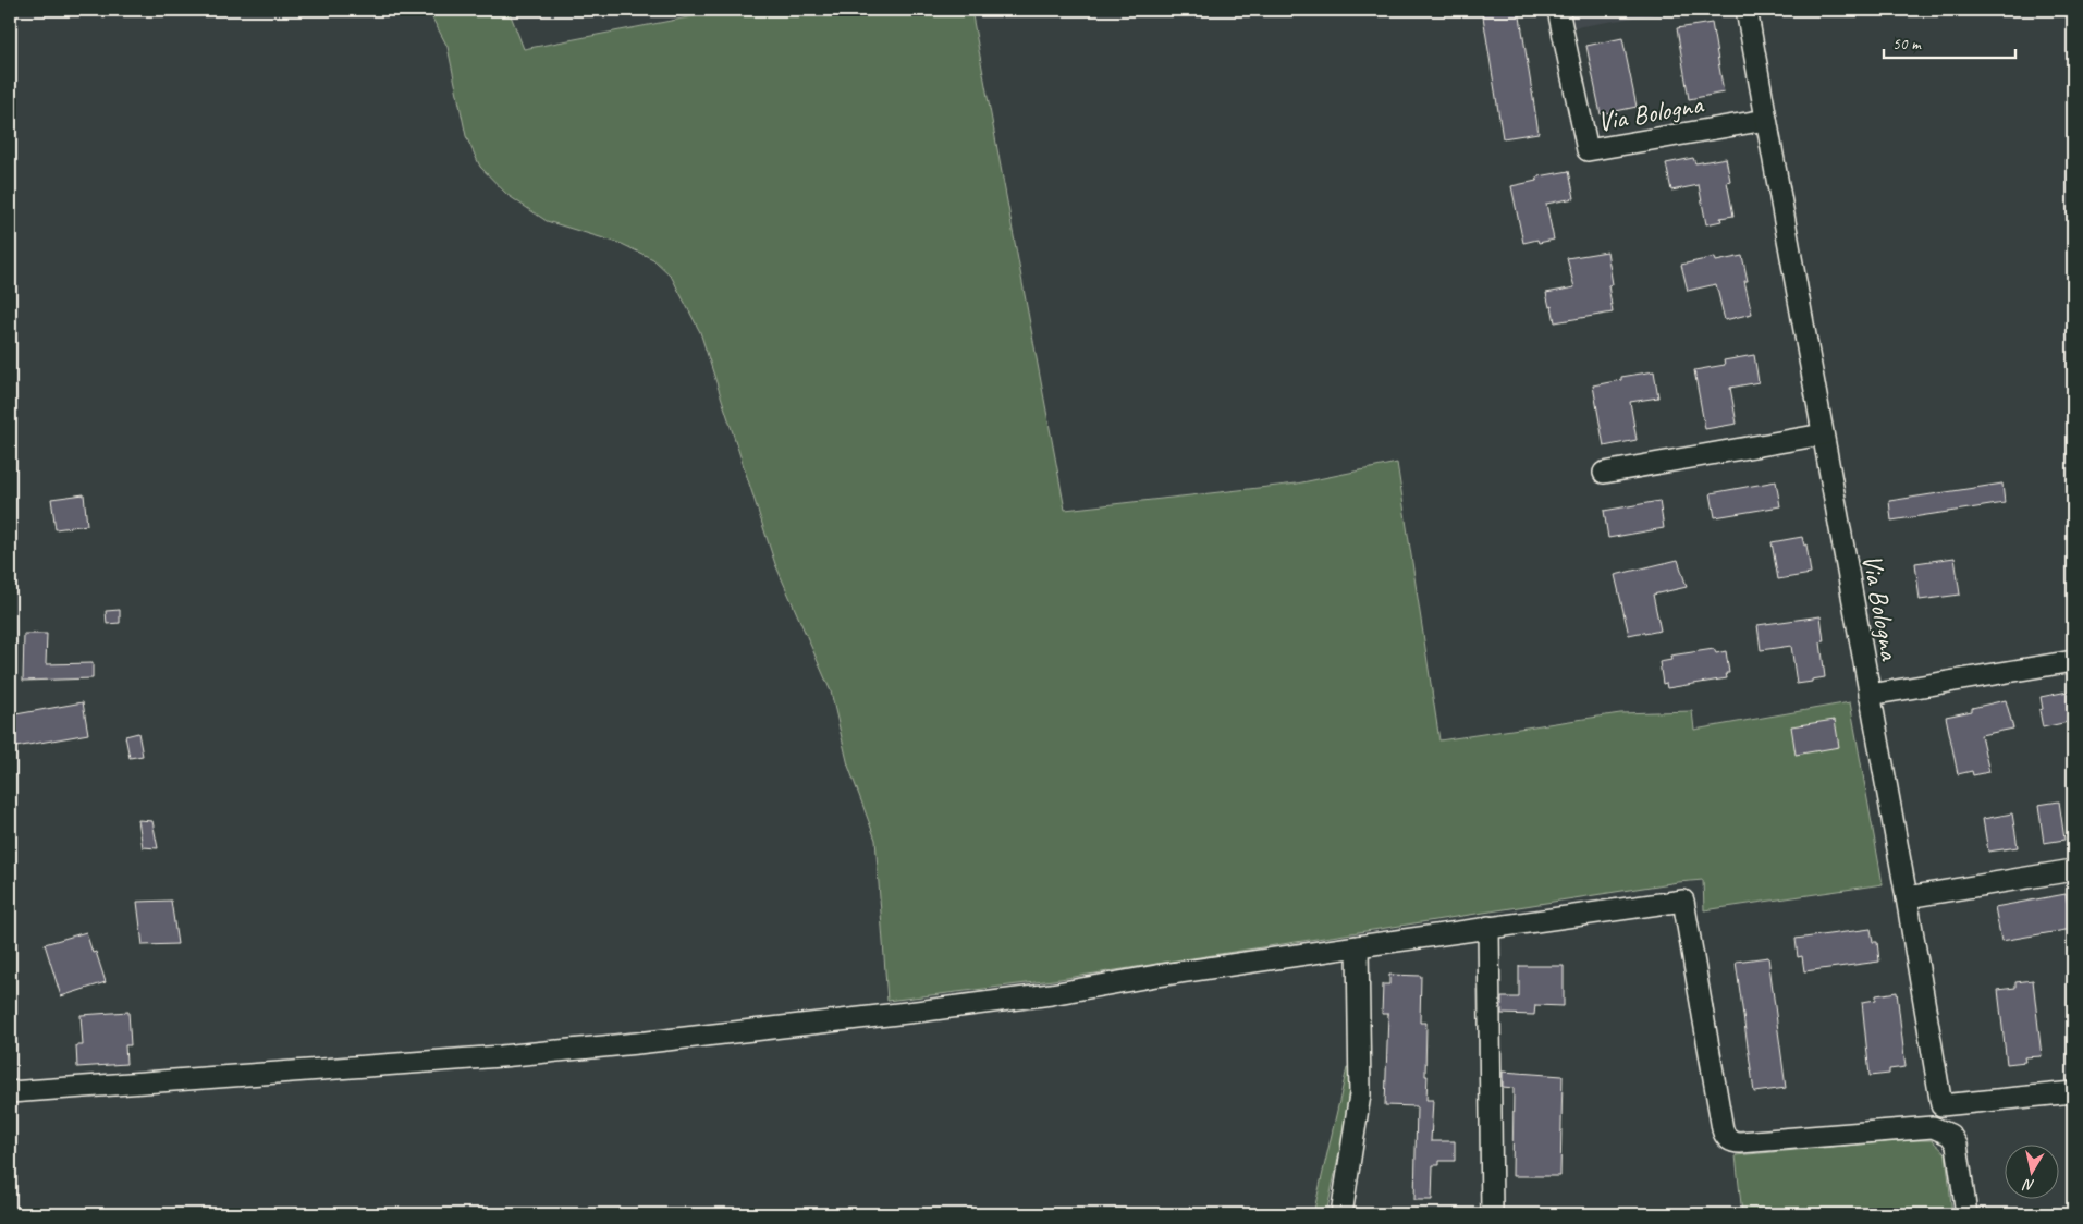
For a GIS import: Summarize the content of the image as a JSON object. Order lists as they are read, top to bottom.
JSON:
{
  "streets": {
    "street": ["Via Bologna"]
  },
  "scale_bar": "50 m",
  "north": "bottom"
}
